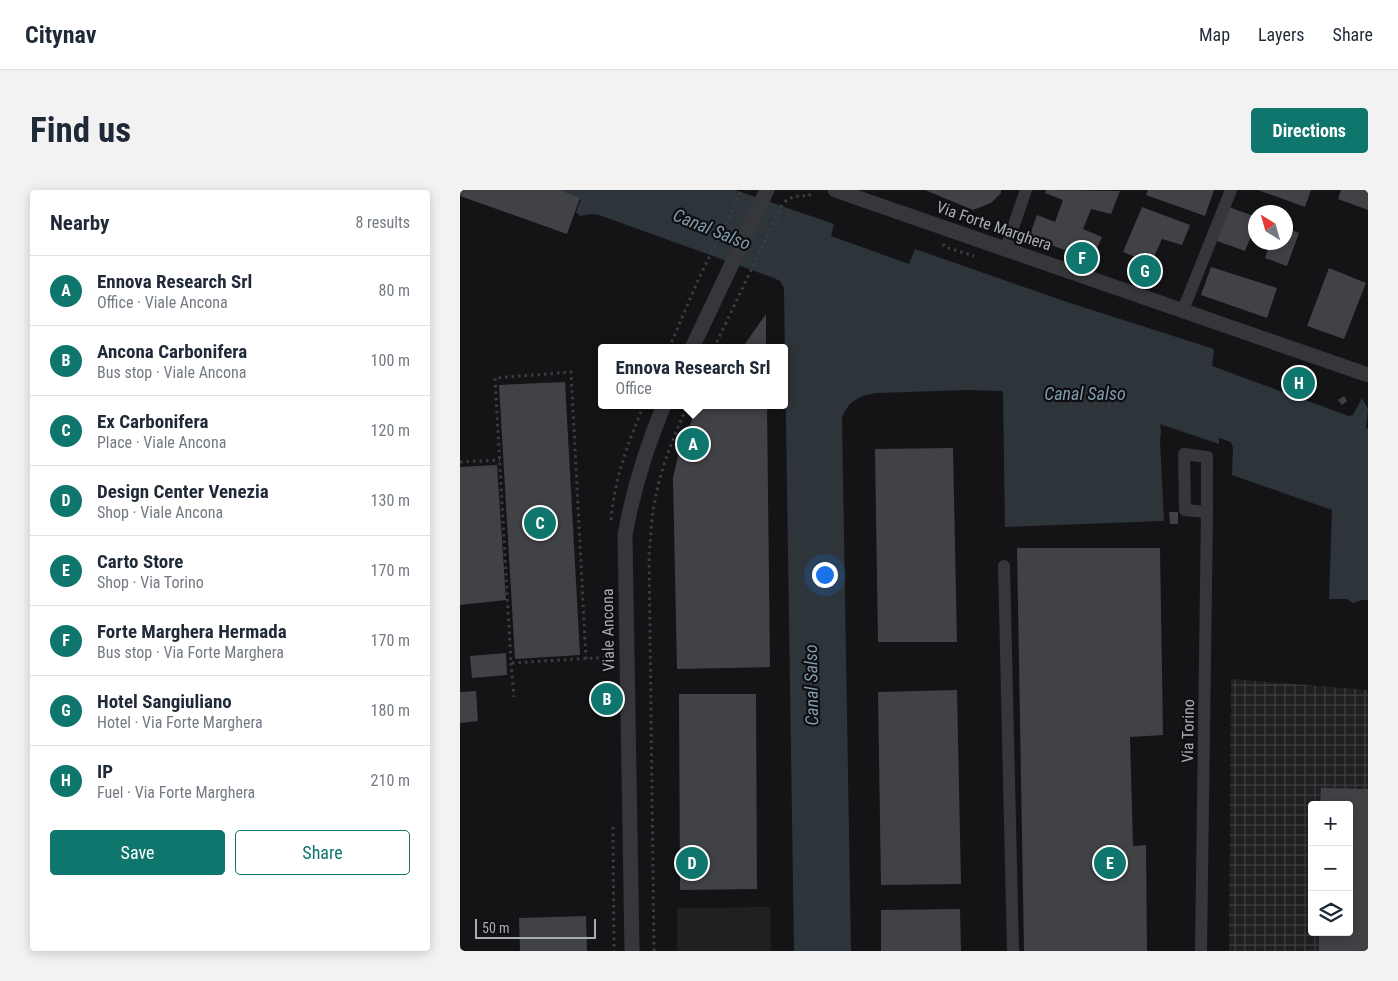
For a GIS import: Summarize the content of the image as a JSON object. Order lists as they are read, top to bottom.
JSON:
{
  "streets": {
    "street": ["Via Forte Marghera", "Viale Ancona", "Via Torino"]
  },
  "water": ["Canal Salso"],
  "scale_bar": "50 m",
  "north": "top left",
  "page": {
    "header": "Citynav",
    "nav": ["Map", "Layers", "Share"],
    "buttons": [
      "Directions",
      ["Save", "Share"]
    ],
    "title": "Find us",
    "heading": ["Nearby", "8 results"],
    "pins": [
      "F",
      "G",
      "H",
      "A",
      "C",
      "B",
      "D",
      "E"
    ],
    "list": [
      {
        "mark": "A",
        "name": "Ennova Research Srl",
        "note": "Office · Viale Ancona",
        "value": "80 m"
      },
      {
        "mark": "B",
        "name": "Ancona Carbonifera",
        "note": "Bus stop · Viale Ancona",
        "value": "100 m"
      },
      {
        "mark": "C",
        "name": "Ex Carbonifera",
        "note": "Place · Viale Ancona",
        "value": "120 m"
      },
      {
        "mark": "D",
        "name": "Design Center Venezia",
        "note": "Shop · Viale Ancona",
        "value": "130 m"
      },
      {
        "mark": "E",
        "name": "Carto Store",
        "note": "Shop · Via Torino",
        "value": "170 m"
      },
      {
        "mark": "F",
        "name": "Forte Marghera Hermada",
        "note": "Bus stop · Via Forte Marghera",
        "value": "170 m"
      },
      {
        "mark": "G",
        "name": "Hotel Sangiuliano",
        "note": "Hotel · Via Forte Marghera",
        "value": "180 m"
      },
      {
        "mark": "H",
        "name": "IP",
        "note": "Fuel · Via Forte Marghera",
        "value": "210 m"
      }
    ],
    "popup": ["Ennova Research Srl", "Office"],
    "map_buttons": ["+", "−"],
    "scale": "50 m"
  }
}
